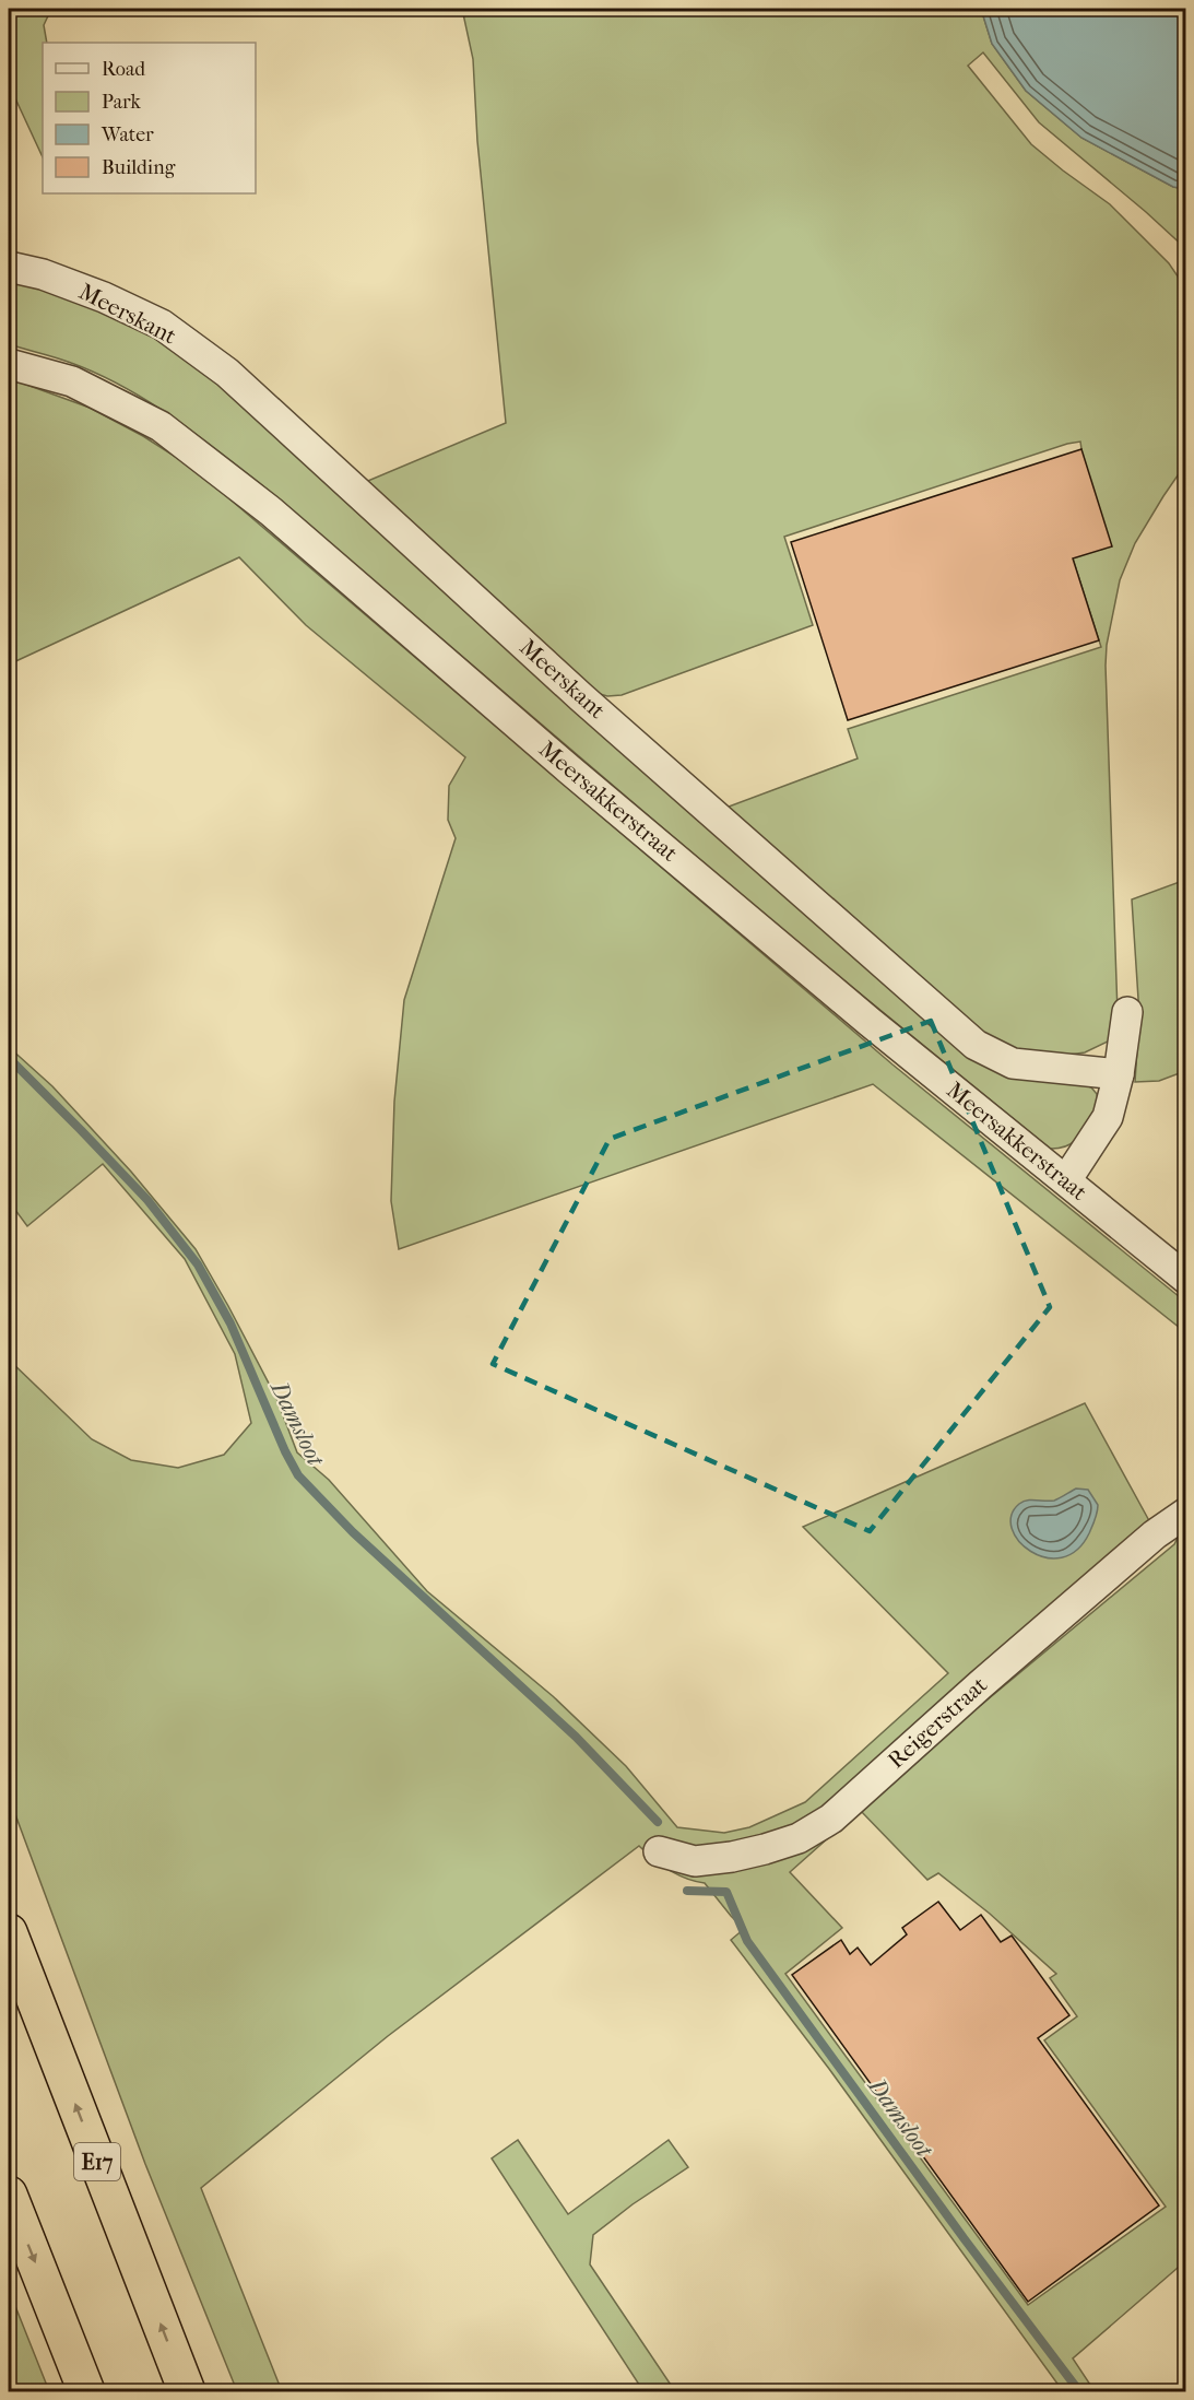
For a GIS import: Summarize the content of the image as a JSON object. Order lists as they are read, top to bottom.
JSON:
{
  "streets": {
    "highway": ["E17"],
    "street": ["Meerskant", "Meersakkerstraat", "Reigerstraat"]
  },
  "water": ["Damsloot"],
  "legend": [
    "Road",
    "Park",
    "Water",
    "Building"
  ]
}
